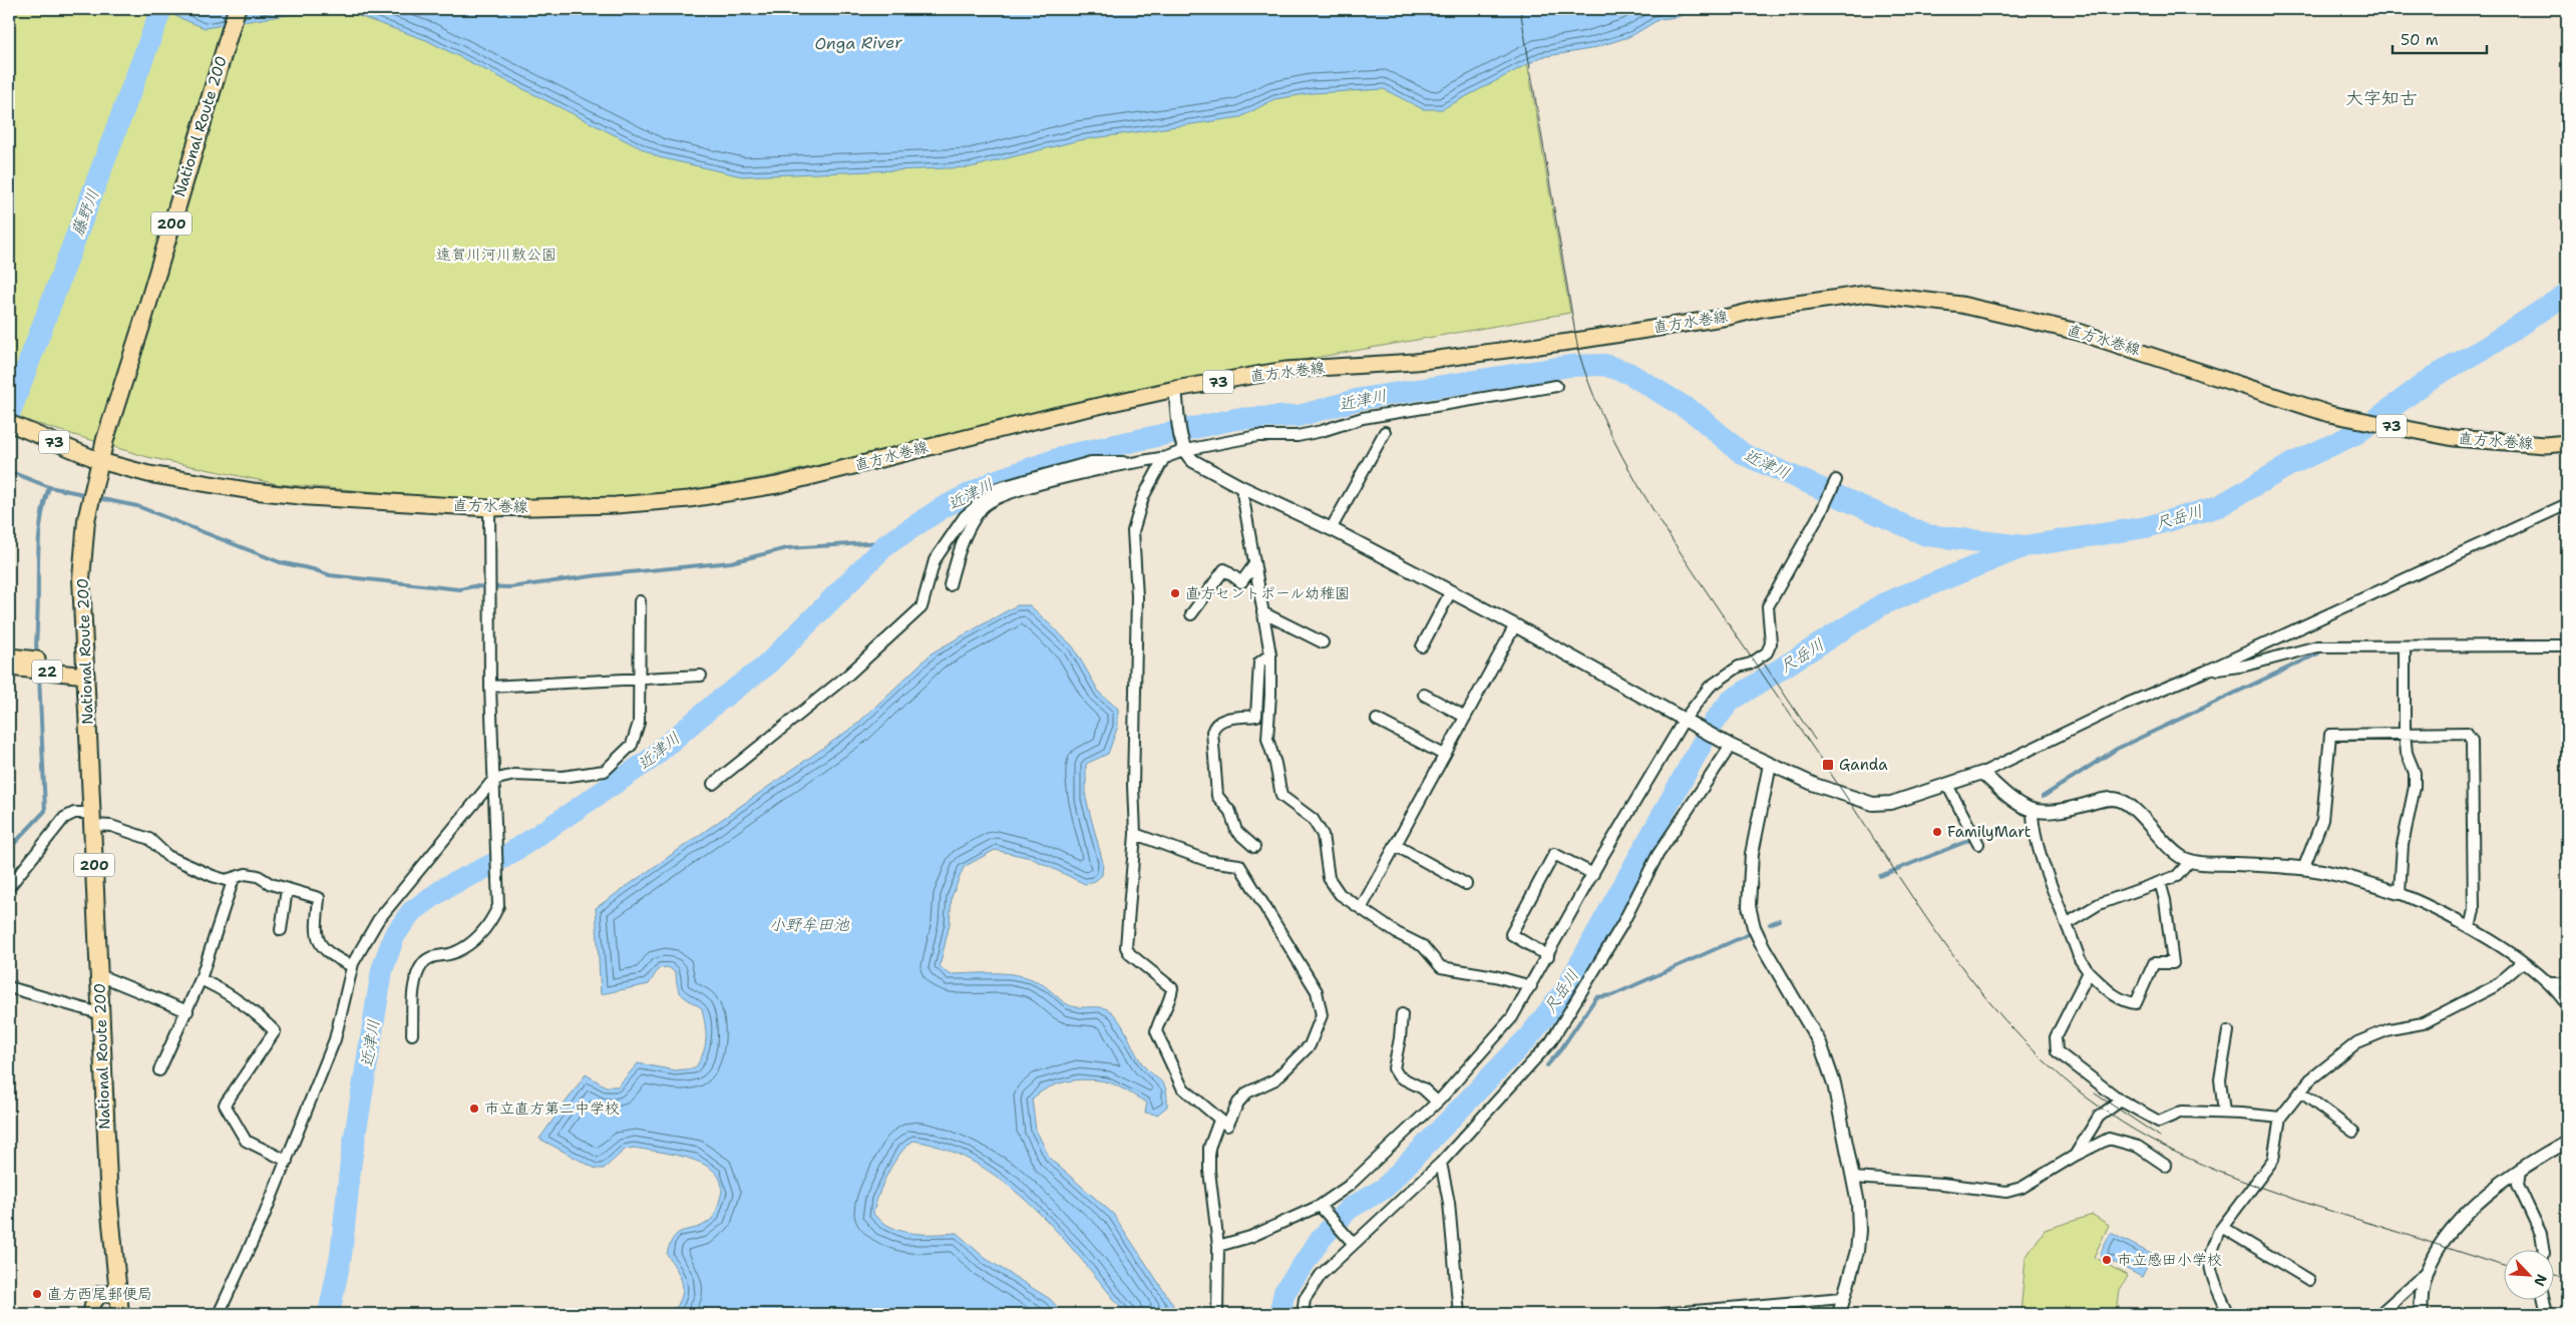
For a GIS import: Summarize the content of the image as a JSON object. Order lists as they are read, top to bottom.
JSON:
{
  "streets": {
    "highway": ["National Route 200", "200"],
    "main road": ["直方水巻線", "73", "22"]
  },
  "crossings": [
    ["National Route 200", "直方水巻線"],
    ["National Route 200", "22"]
  ],
  "districts": ["大字知古"],
  "water": [
    "Onga River",
    "藤野川",
    "近津川",
    "尺岳川",
    "小野牟田池"
  ],
  "parks": ["遠賀川河川敷公園"],
  "places": {
    "other": [
      "直方セントポール幼稚園",
      "FamilyMart",
      "市立直方第二中学校",
      "市立感田小学校",
      "直方西尾郵便局"
    ],
    "transit": ["Ganda"]
  },
  "scale_bar": "50 m",
  "north": "bottom right"
}
